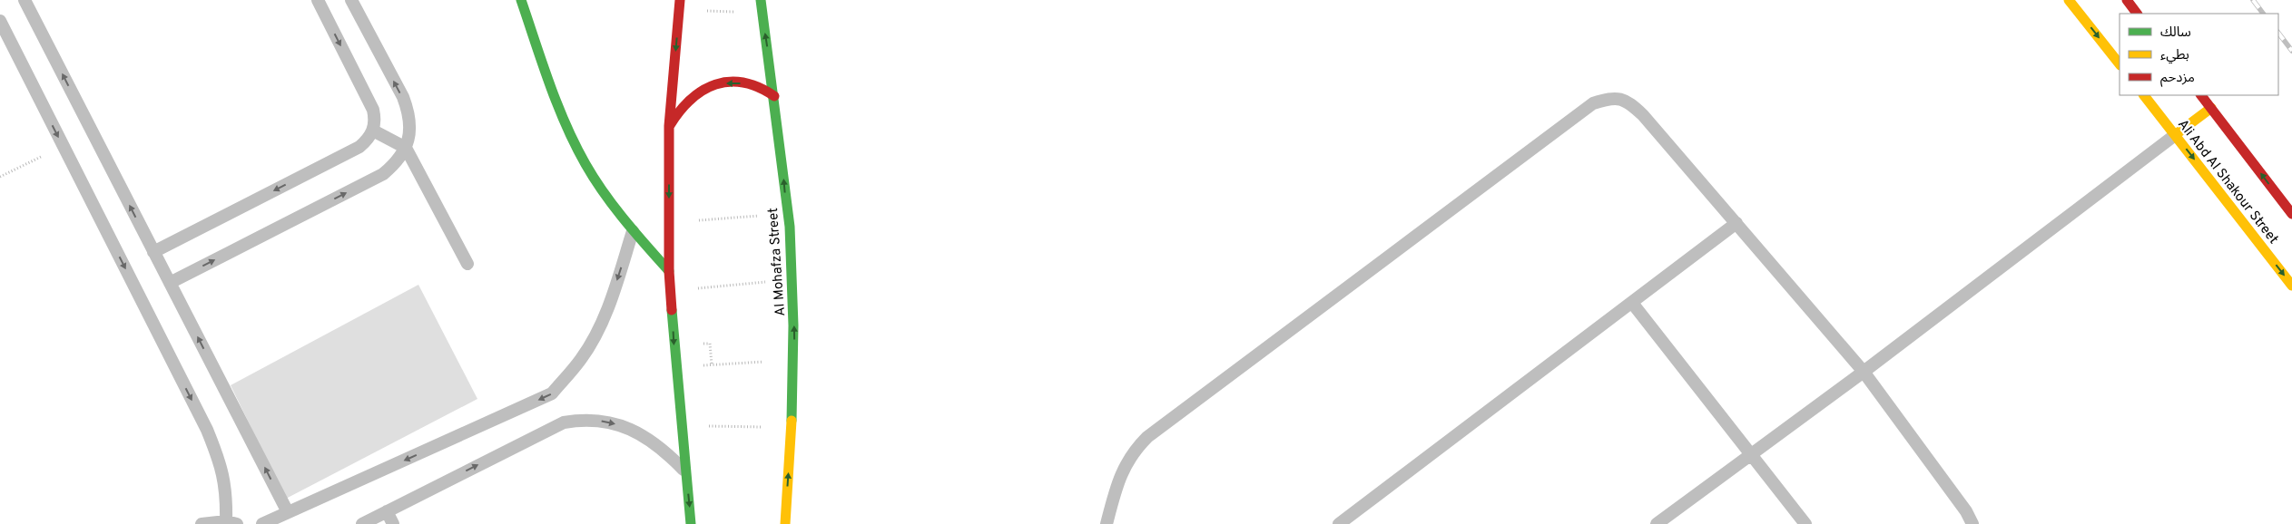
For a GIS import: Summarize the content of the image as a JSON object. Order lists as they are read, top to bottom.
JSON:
{
  "streets": {
    "main road": ["Ali Abd Al Shakour Street", "Al Mohafza Street"]
  },
  "one_way": ["Al Mohafza Street"],
  "legend": ["سالك", "بطيء", "مزدحم"]
}
